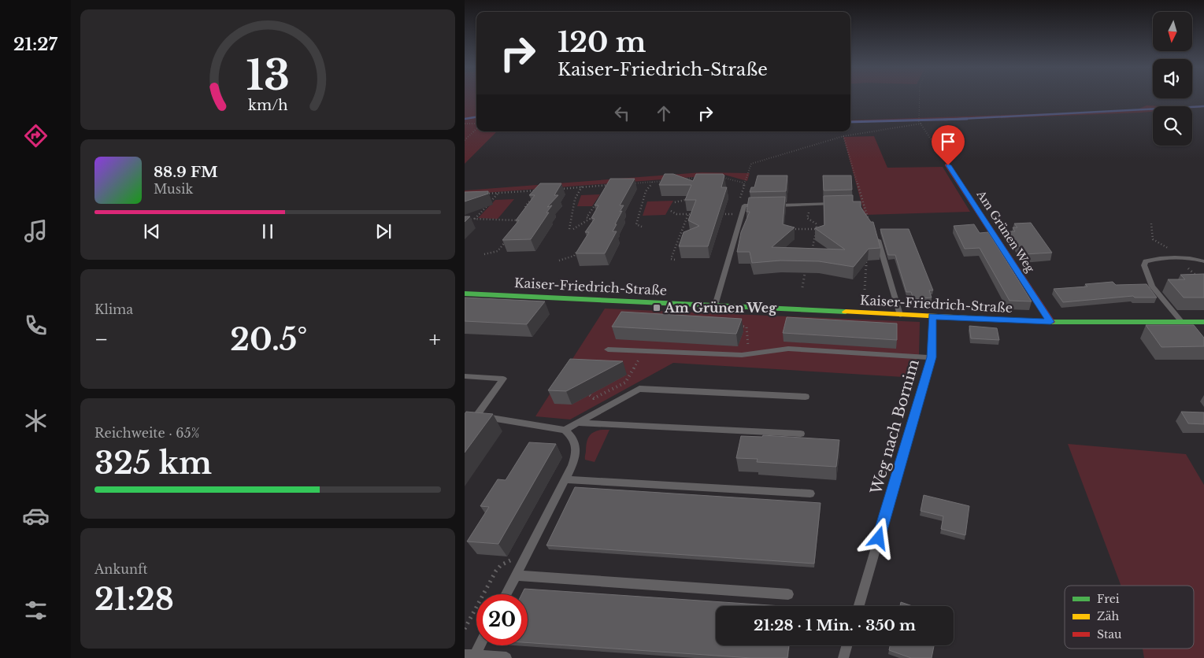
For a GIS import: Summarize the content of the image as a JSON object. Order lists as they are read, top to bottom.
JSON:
{
  "streets": {
    "street": ["Am Grünen Weg", "Kaiser-Friedrich-Straße"],
    "lane": ["Weg nach Bornim"]
  },
  "crossings": [
    ["Am Grünen Weg", "Kaiser-Friedrich-Straße"],
    ["Kaiser-Friedrich-Straße", "Weg nach Bornim"]
  ],
  "places": {
    "transit": ["Am Grünen Weg"]
  },
  "legend": ["Frei", "Zäh", "Stau"],
  "north": "bottom",
  "page": {
    "tabs": "21:27",
    "turn": ["120 m", "Kaiser-Friedrich-Straße"],
    "song": ["88.9 FM", "Musik"],
    "tile": [
      "Klima",
      ["Reichweite · 65%", "325 km"],
      ["Ankunft", "21:28"]
    ],
    "heat": ["−", "20.5°", "+"],
    "limit": "20",
    "trip": "21:28 · 1 Min. · 350 m",
    "gauge": ["13", "km/h"]
  }
}
